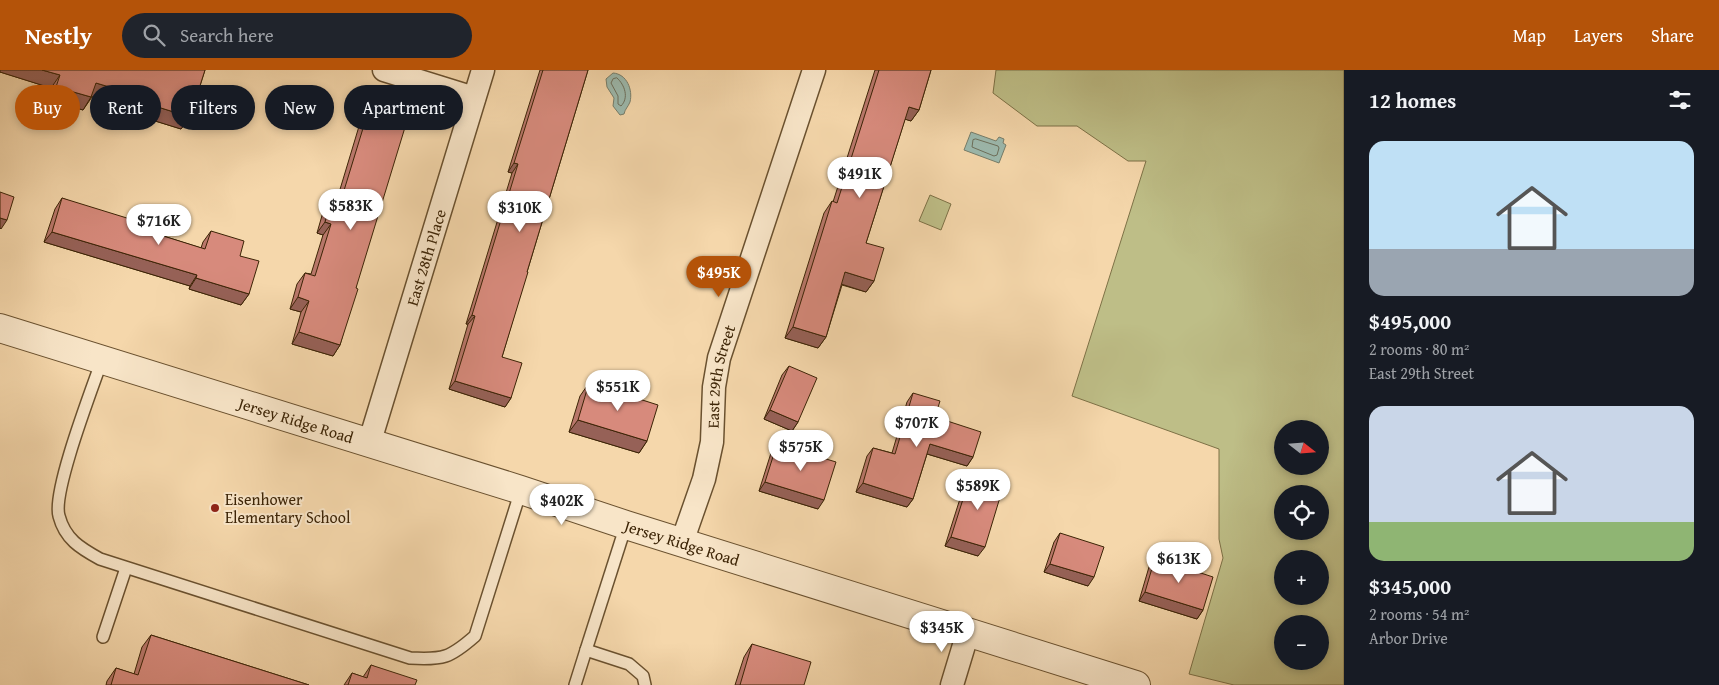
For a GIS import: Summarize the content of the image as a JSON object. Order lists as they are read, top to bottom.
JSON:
{
  "streets": {
    "street": ["East 28th Place", "East 29th Street", "Jersey Ridge Road"]
  },
  "crossings": [
    ["East 28th Place", "Jersey Ridge Road"],
    ["East 29th Street", "Jersey Ridge Road"]
  ],
  "places": ["Eisenhower Elementary School"],
  "north": "right",
  "page": {
    "header": "Nestly",
    "search": "Search here",
    "nav": ["Map", "Layers", "Share"],
    "heading": "12 homes",
    "chip": [
      "Buy",
      "Rent",
      "Filters",
      "New",
      "Apartment"
    ],
    "list": [
      {
        "name": "$495,000",
        "note": "2 rooms · 80 m² · East 29th Street"
      },
      {
        "name": "$345,000",
        "note": "2 rooms · 54 m² · Arbor Drive"
      }
    ],
    "price": [
      "$491K",
      "$583K",
      "$310K",
      "$716K",
      "$495K",
      "$551K",
      "$707K",
      "$575K",
      "$589K",
      "$402K",
      "$613K",
      "$345K"
    ],
    "map_buttons": ["+", "−"]
  }
}
